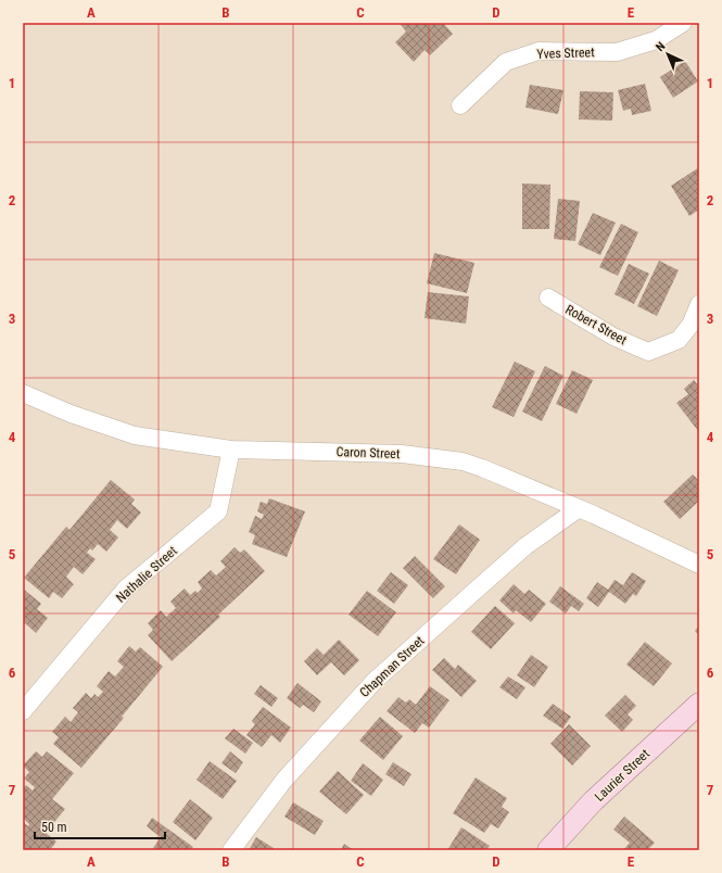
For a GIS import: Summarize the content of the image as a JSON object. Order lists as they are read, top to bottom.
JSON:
{
  "streets": {
    "main road": ["Laurier Street"],
    "street": [
      "Yves Street",
      "Robert Street",
      "Caron Street",
      "Nathalie Street",
      "Chapman Street"
    ]
  },
  "crossings": [
    ["Caron Street", "Nathalie Street"],
    ["Caron Street", "Chapman Street"]
  ],
  "scale_bar": "50 m",
  "north": "top left",
  "grid": {
    "columns": [
      "A",
      "B",
      "C",
      "D",
      "E"
    ],
    "rows": [
      "1",
      "2",
      "3",
      "4",
      "5",
      "6",
      "7"
    ]
  }
}
